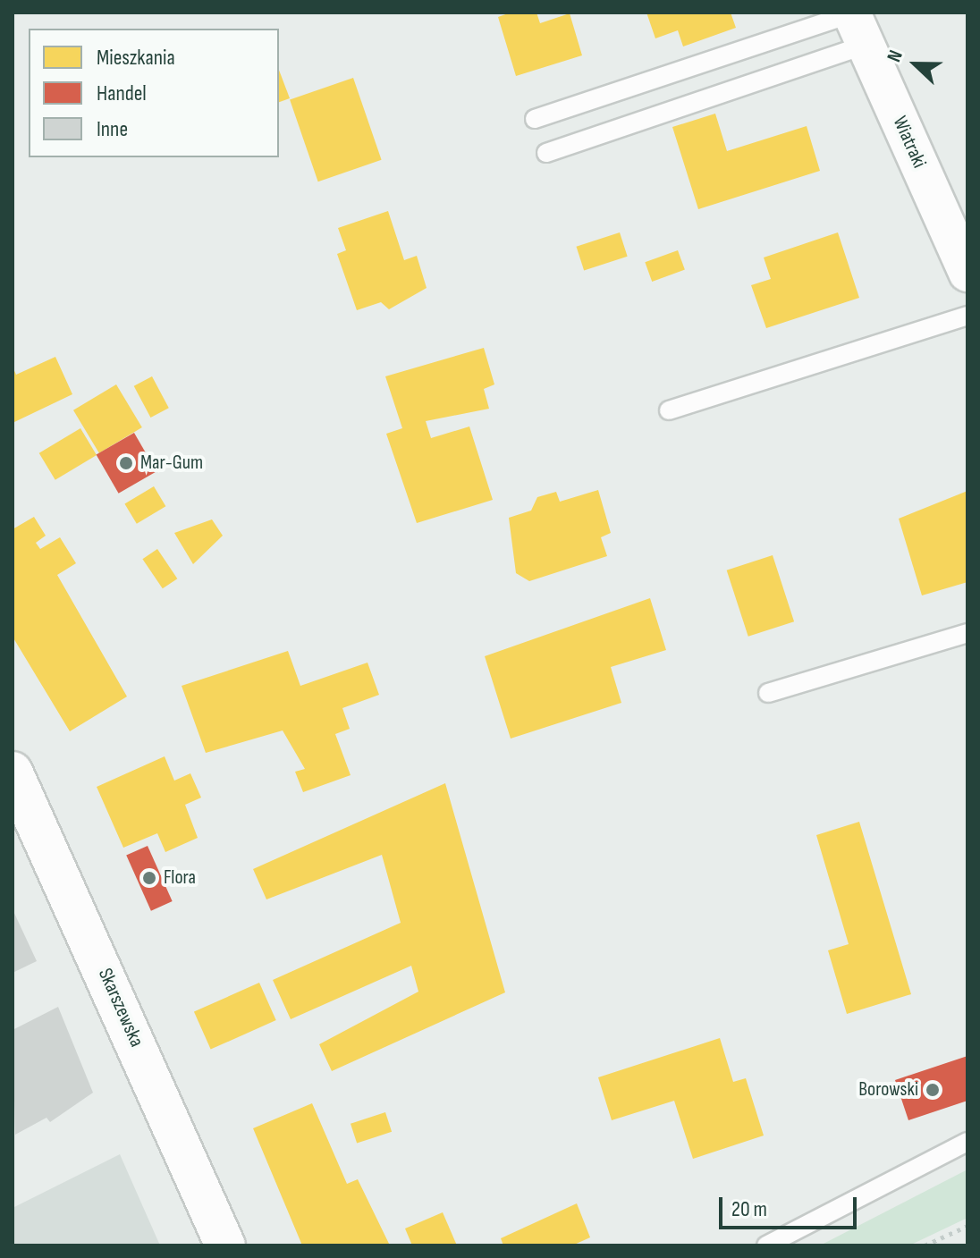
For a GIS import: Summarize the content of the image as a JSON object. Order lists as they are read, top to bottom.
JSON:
{
  "streets": {
    "street": ["Wiatraki", "Skarszewska"]
  },
  "places": ["Mar-Gum", "Flora", "Borowski"],
  "legend": ["Mieszkania", "Handel", "Inne"],
  "scale_bar": "20 m",
  "north": "left"
}
